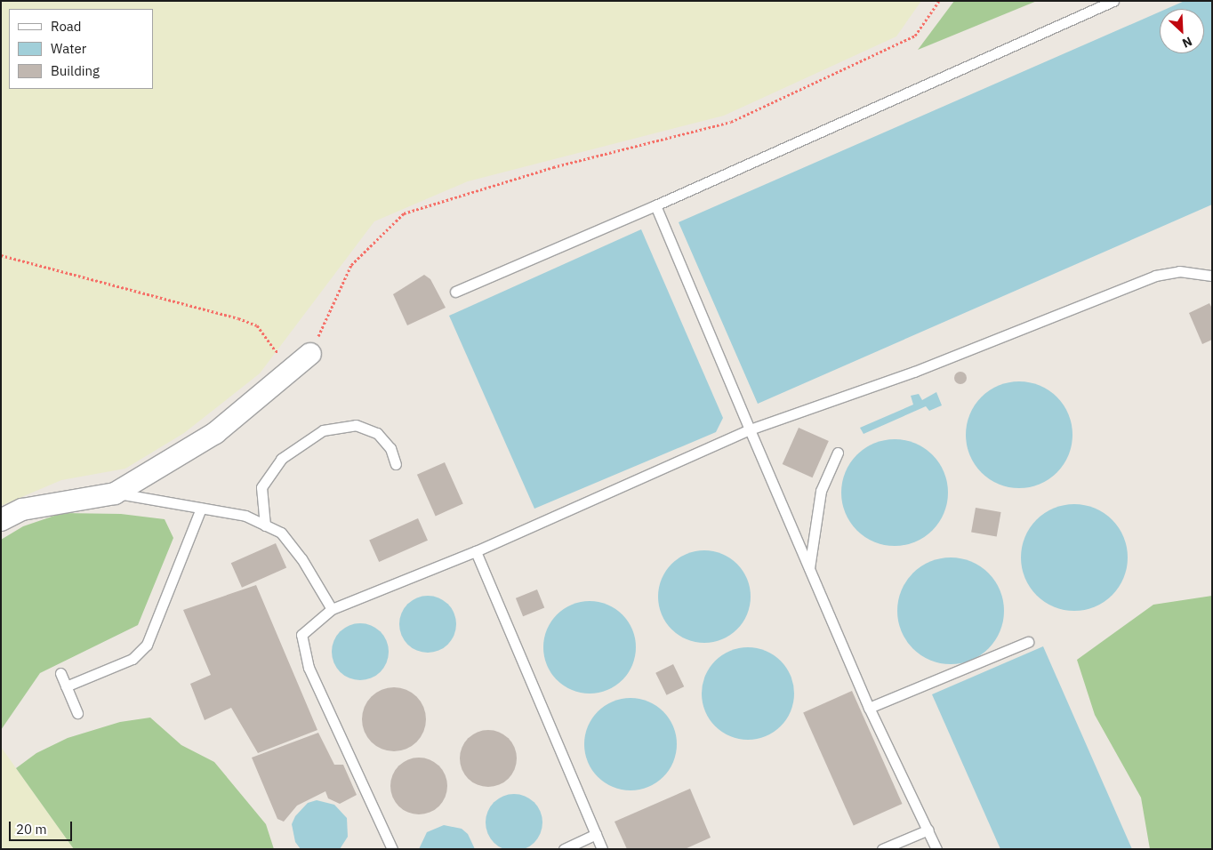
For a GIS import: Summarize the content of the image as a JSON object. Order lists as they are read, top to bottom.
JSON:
{
  "legend": ["Road", "Water", "Building"],
  "scale_bar": "20 m",
  "north": "bottom right"
}
